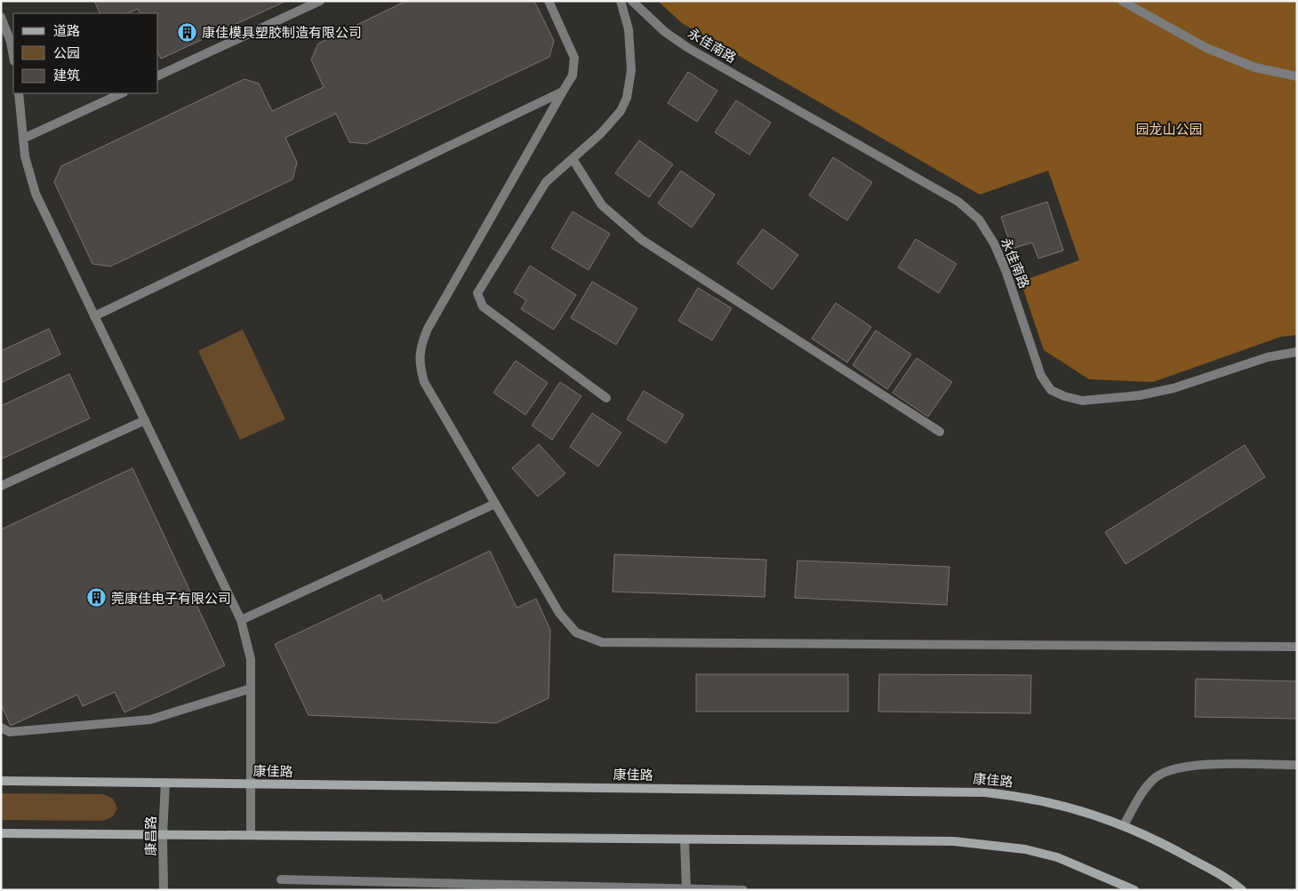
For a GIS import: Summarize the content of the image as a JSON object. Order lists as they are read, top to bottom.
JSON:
{
  "streets": {
    "street": ["永佳南路", "康佳路", "康昌路"]
  },
  "crossings": [
    ["康佳路", "康昌路"]
  ],
  "parks": ["园龙山公园"],
  "places": {
    "building": ["康佳模具塑胶制造有限公司", "莞康佳电子有限公司"]
  },
  "legend": ["道路", "公园", "建筑"]
}
